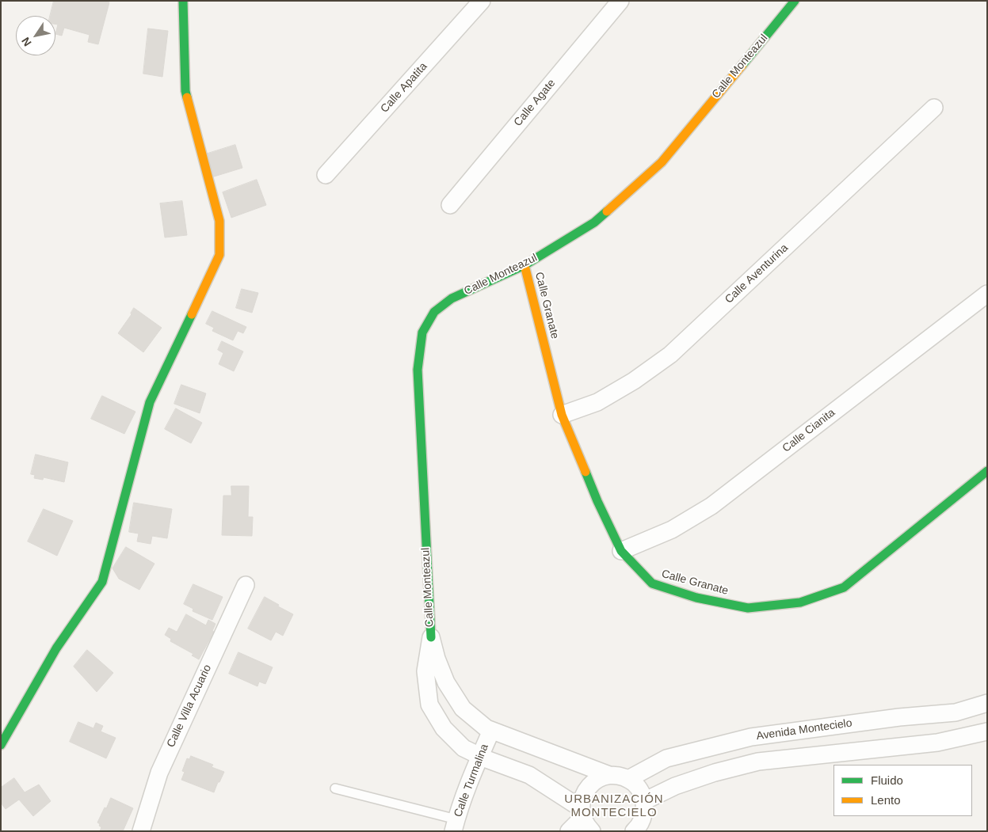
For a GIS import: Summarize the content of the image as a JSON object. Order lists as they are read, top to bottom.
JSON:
{
  "streets": {
    "street": [
      "Calle Monteazul",
      "Calle Apatita",
      "Calle Agate",
      "Calle Aventurina",
      "Calle Granate",
      "Calle Cianita",
      "Calle Villa Acuario",
      "Avenida Montecielo",
      "Calle Turmalina"
    ]
  },
  "crossings": [
    ["Calle Monteazul", "Calle Granate"],
    ["Calle Monteazul", "Avenida Montecielo"],
    ["Calle Monteazul", "Calle Turmalina"],
    ["Calle Aventurina", "Calle Granate"],
    ["Calle Granate", "Calle Cianita"]
  ],
  "districts": ["URBANIZACIÓN MONTECIELO"],
  "legend": ["Fluido", "Lento"],
  "north": "bottom left"
}
